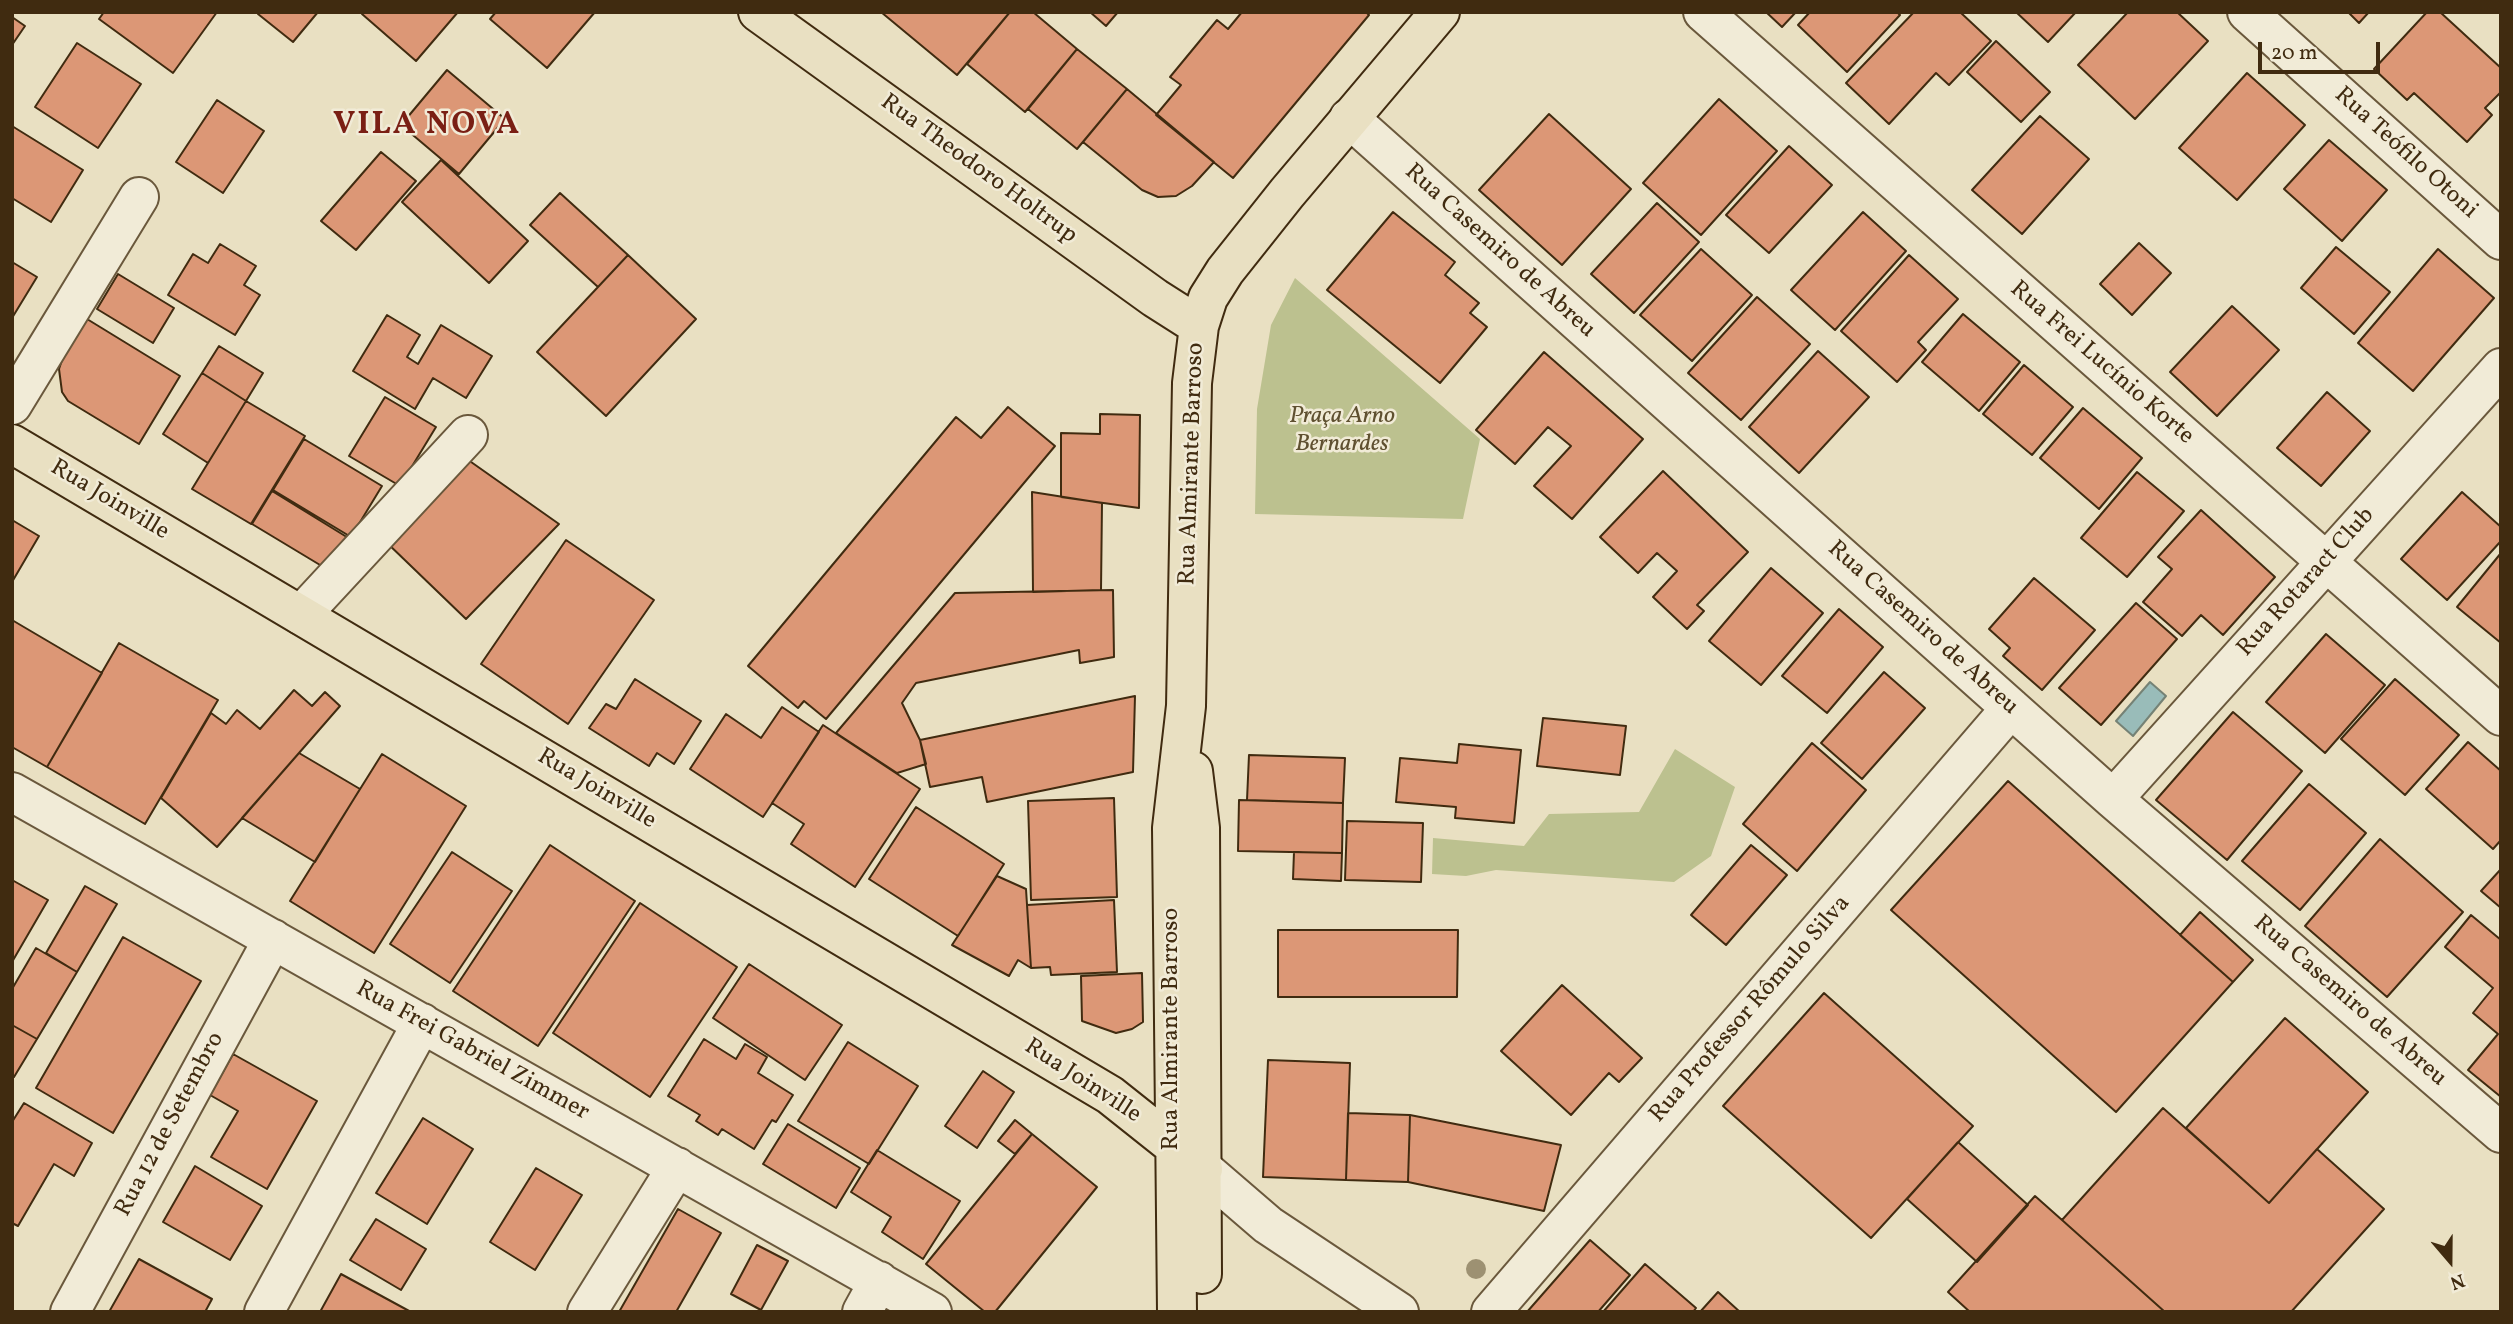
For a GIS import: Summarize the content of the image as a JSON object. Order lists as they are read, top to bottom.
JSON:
{
  "streets": {
    "main road": ["Rua Theodoro Holtrup", "Rua Almirante Barroso", "Rua Joinville"],
    "street": [
      "Rua Teófilo Otoni",
      "Rua Casemiro de Abreu",
      "Rua Frei Lucínio Korte",
      "Rua Rotaract Club",
      "Rua Professor Rômulo Silva",
      "Rua Frei Gabriel Zimmer",
      "Rua 12 de Setembro"
    ]
  },
  "crossings": [
    ["Rua Theodoro Holtrup", "Rua Almirante Barroso"],
    ["Rua Casemiro de Abreu", "Rua Almirante Barroso"],
    ["Rua Casemiro de Abreu", "Rua Rotaract Club"],
    ["Rua Casemiro de Abreu", "Rua Professor Rômulo Silva"],
    ["Rua Frei Lucínio Korte", "Rua Rotaract Club"],
    ["Rua Almirante Barroso", "Rua Joinville"],
    ["Rua Frei Gabriel Zimmer", "Rua 12 de Setembro"]
  ],
  "districts": ["VILA NOVA"],
  "parks": ["Praça Arno Bernardes"],
  "scale_bar": "20 m",
  "north": "bottom"
}
